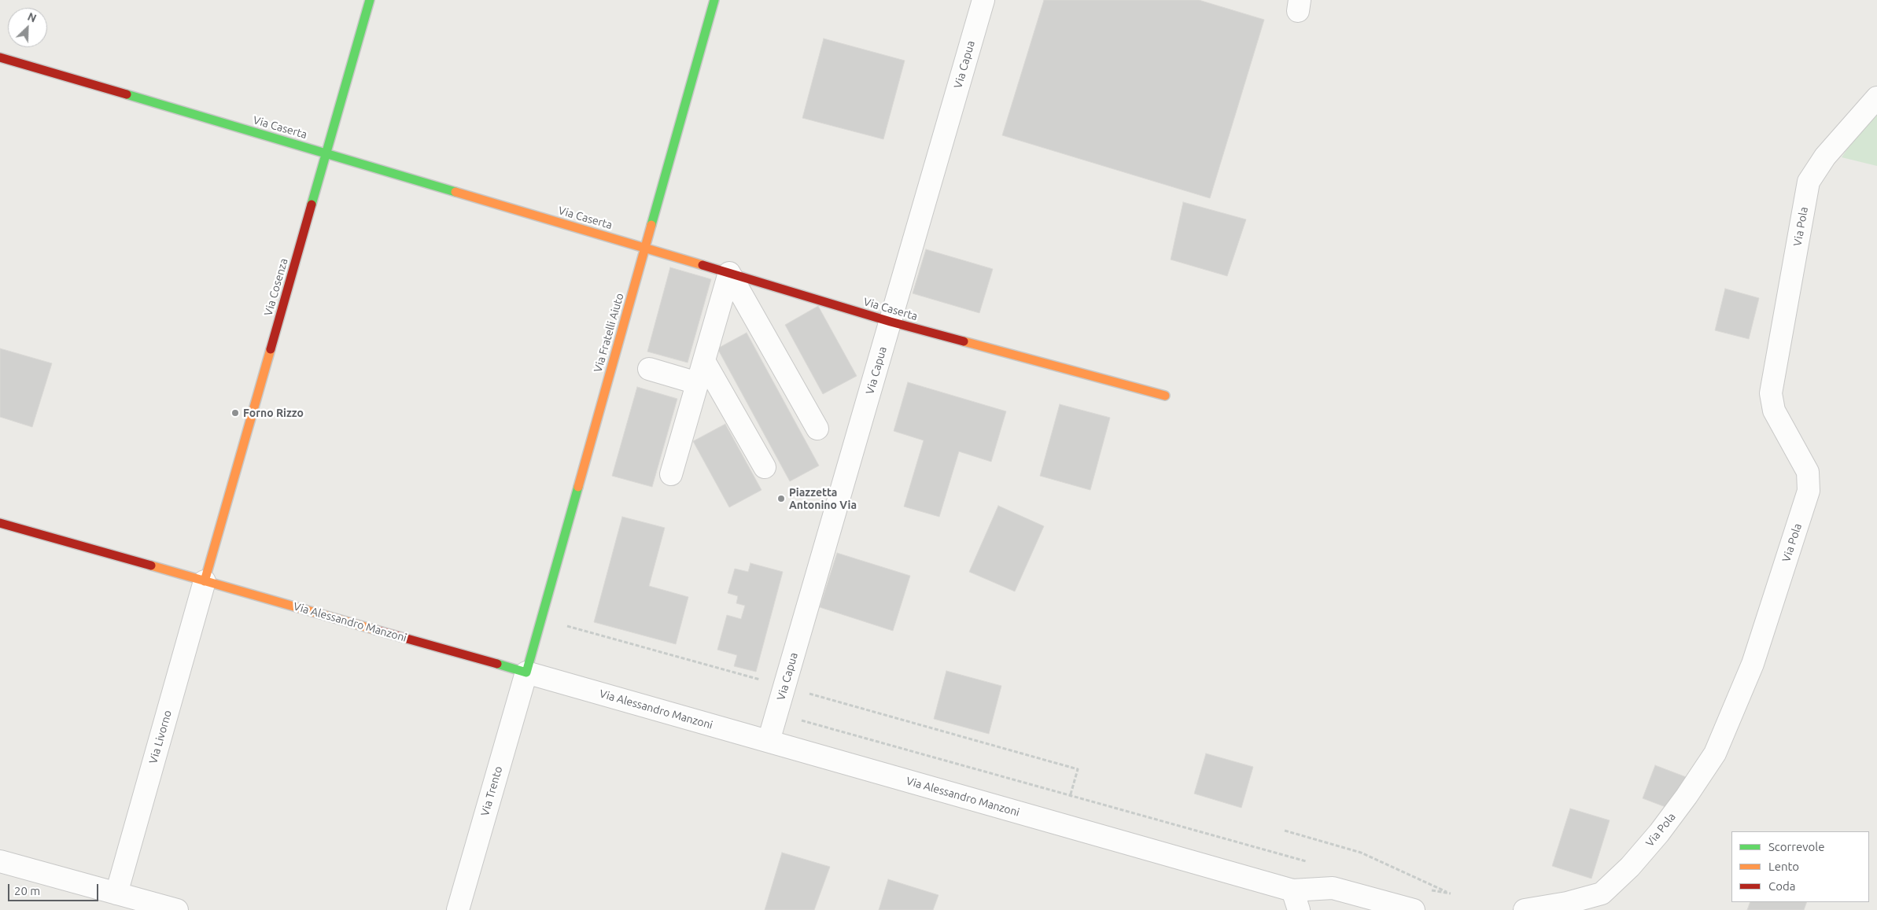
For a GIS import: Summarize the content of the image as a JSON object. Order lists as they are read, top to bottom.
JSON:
{
  "streets": {
    "main road": [
      "Via Caserta",
      "Via Cosenza",
      "Via Fratelli Aiuto",
      "Via Alessandro Manzoni"
    ],
    "street": [
      "Via Capua",
      "Via Pola",
      "Via Livorno",
      "Via Trento"
    ]
  },
  "crossings": [
    ["Via Capua", "Via Caserta"],
    ["Via Capua", "Via Alessandro Manzoni"],
    ["Via Caserta", "Via Cosenza"],
    ["Via Caserta", "Via Fratelli Aiuto"],
    ["Via Cosenza", "Via Alessandro Manzoni"],
    ["Via Cosenza", "Via Livorno"],
    ["Via Fratelli Aiuto", "Via Alessandro Manzoni"],
    ["Via Fratelli Aiuto", "Via Trento"],
    ["Via Alessandro Manzoni", "Via Livorno"],
    ["Via Alessandro Manzoni", "Via Trento"]
  ],
  "places": ["Forno Rizzo", "Piazzetta Antonino Via"],
  "legend": ["Scorrevole", "Lento", "Coda"],
  "scale_bar": "20 m",
  "north": "top right"
}
